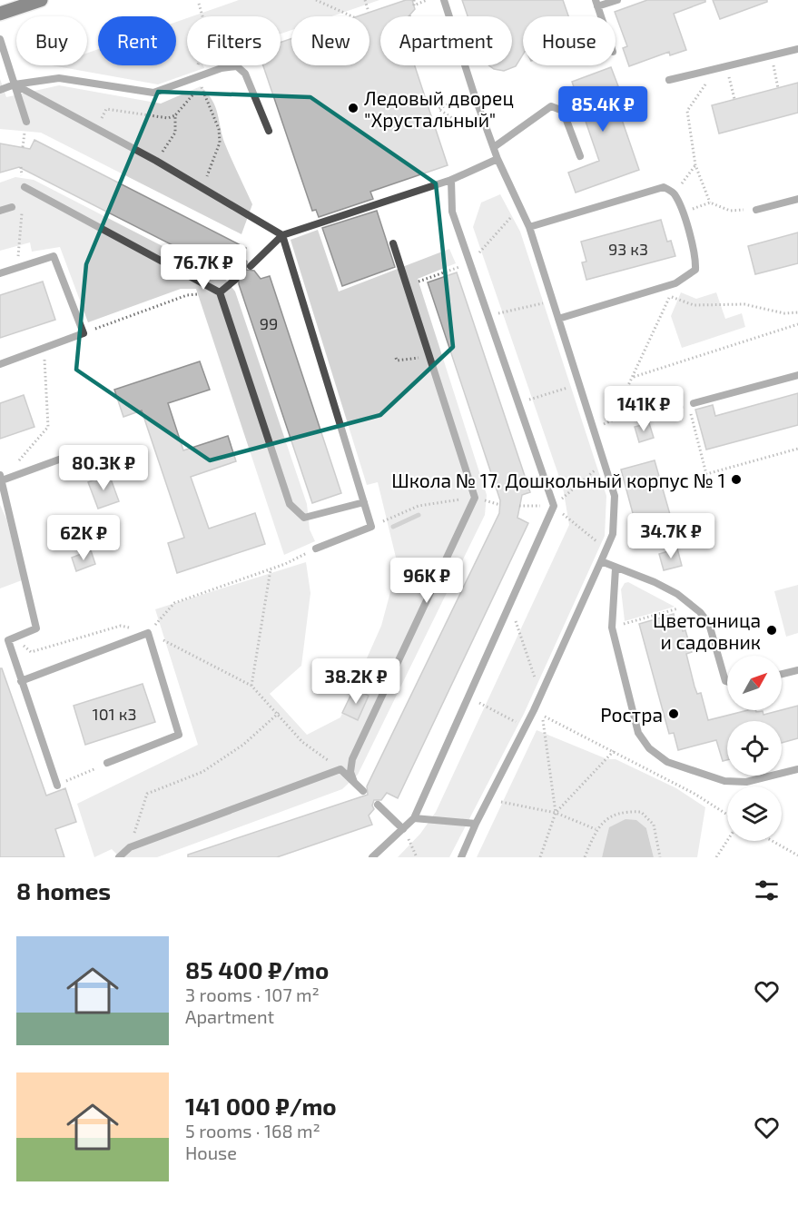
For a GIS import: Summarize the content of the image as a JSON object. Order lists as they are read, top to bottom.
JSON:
{
  "places": [
    "Ледовый дворец \"Хрустальный\"",
    "Школа № 17. Дошкольный корпус № 1",
    "Цветочница и садовник",
    "Ростра"
  ],
  "house_numbers": ["93 к3", "99", "101 к3"],
  "north": "top right",
  "page": {
    "chip": [
      "Buy",
      "Rent",
      "Filters",
      "New",
      "Apartment",
      "House"
    ],
    "price": [
      "85.4K ₽",
      "76.7K ₽",
      "141K ₽",
      "80.3K ₽",
      "34.7K ₽",
      "62K ₽",
      "96K ₽",
      "38.2K ₽"
    ],
    "heading": "8 homes",
    "list": [
      {
        "name": "85 400 ₽/mo",
        "note": "3 rooms · 107 m² · Apartment"
      },
      {
        "name": "141 000 ₽/mo",
        "note": "5 rooms · 168 m² · House"
      }
    ]
  }
}
